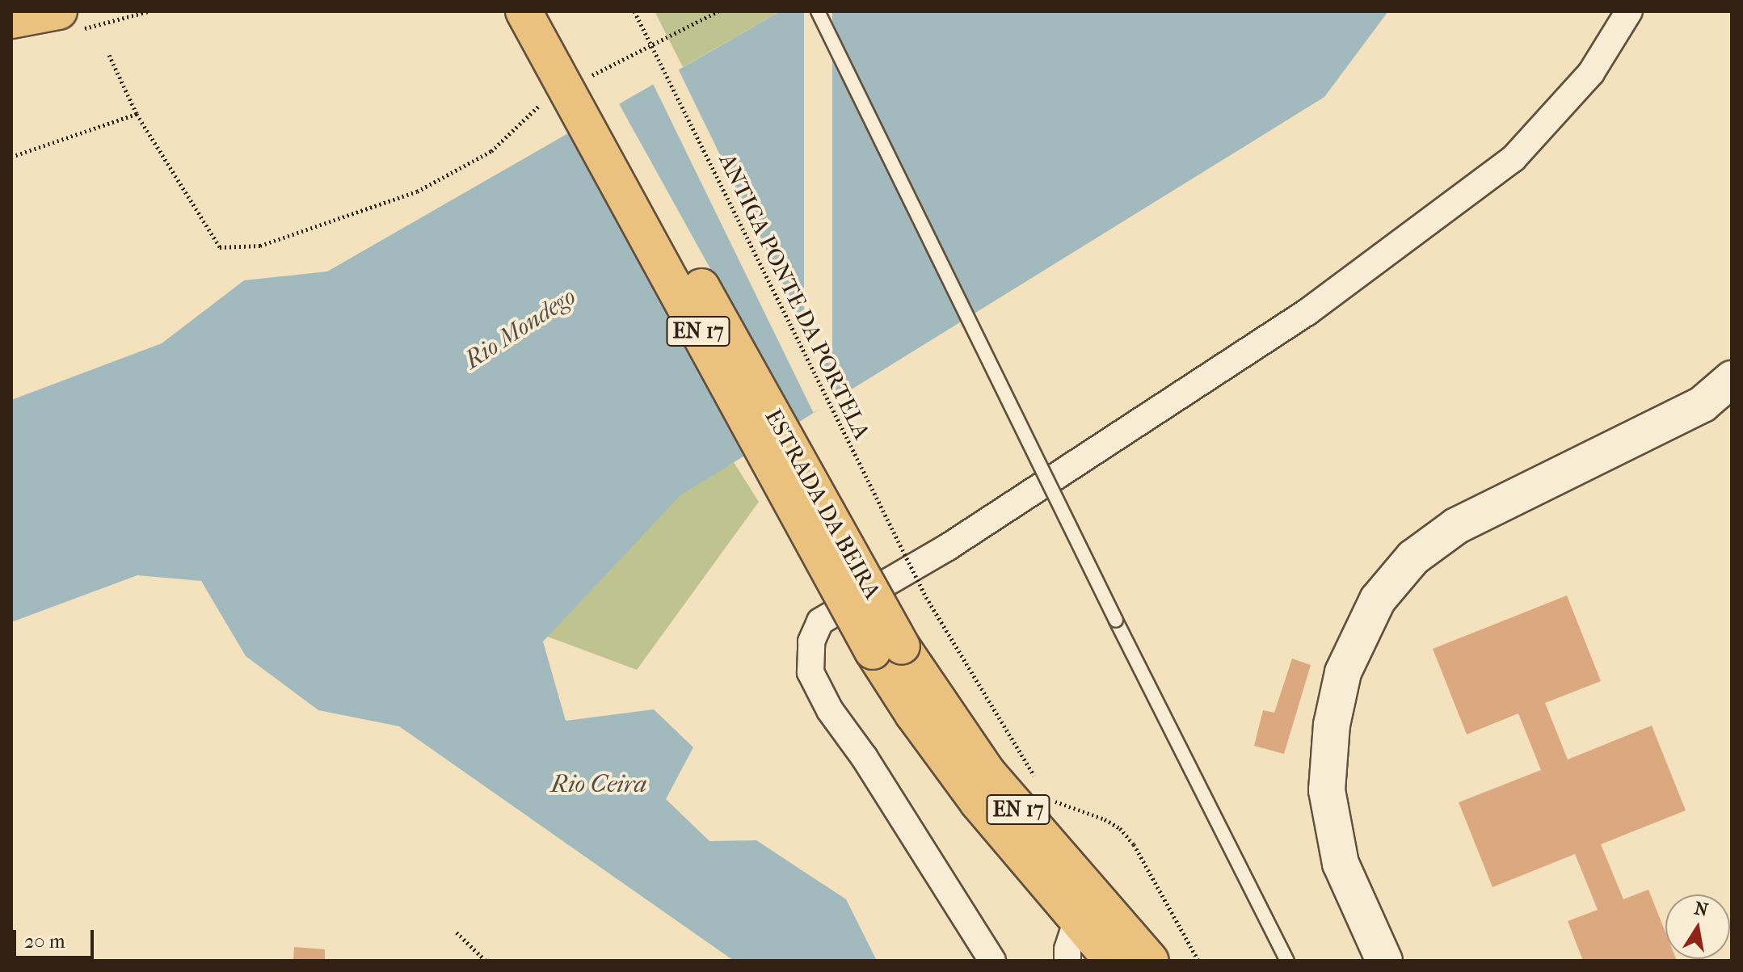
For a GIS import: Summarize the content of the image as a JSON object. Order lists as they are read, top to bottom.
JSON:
{
  "streets": {
    "main road": ["EN 17", "ESTRADA DA BEIRA"],
    "path": ["ANTIGA PONTE DA PORTELA"]
  },
  "water": ["Rio Mondego", "Rio Ceira"],
  "scale_bar": "20 m",
  "north": "top"
}
